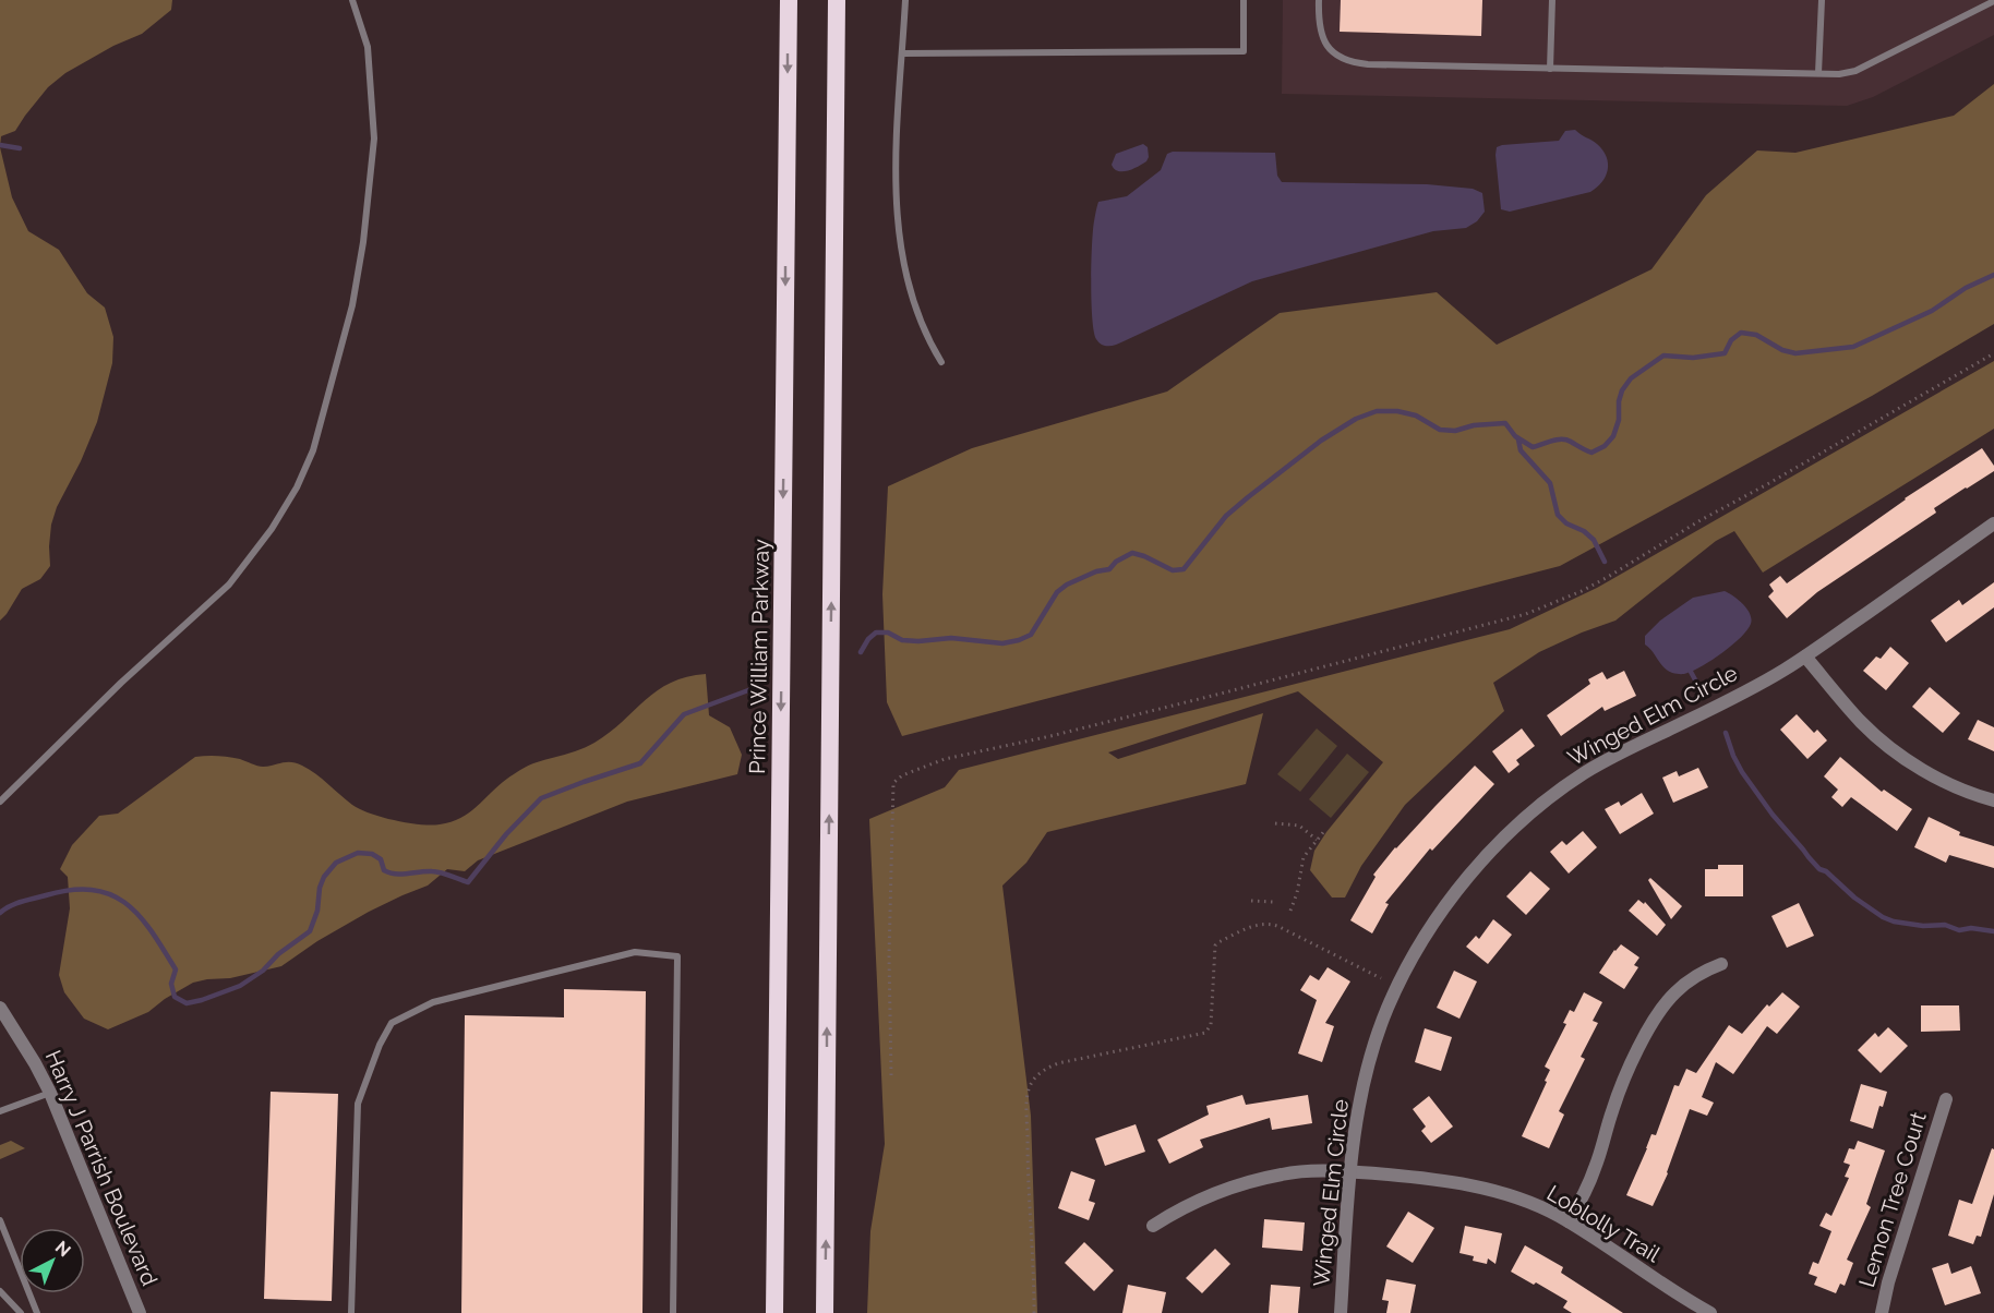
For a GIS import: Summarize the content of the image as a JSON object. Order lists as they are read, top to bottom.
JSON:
{
  "streets": {
    "highway": ["Prince William Parkway"],
    "street": [
      "Winged Elm Circle",
      "Harry J Parrish Boulevard",
      "Lemon Tree Court",
      "Loblolly Trail"
    ]
  },
  "crossings": [
    ["Winged Elm Circle", "Loblolly Trail"]
  ],
  "north": "top right"
}
